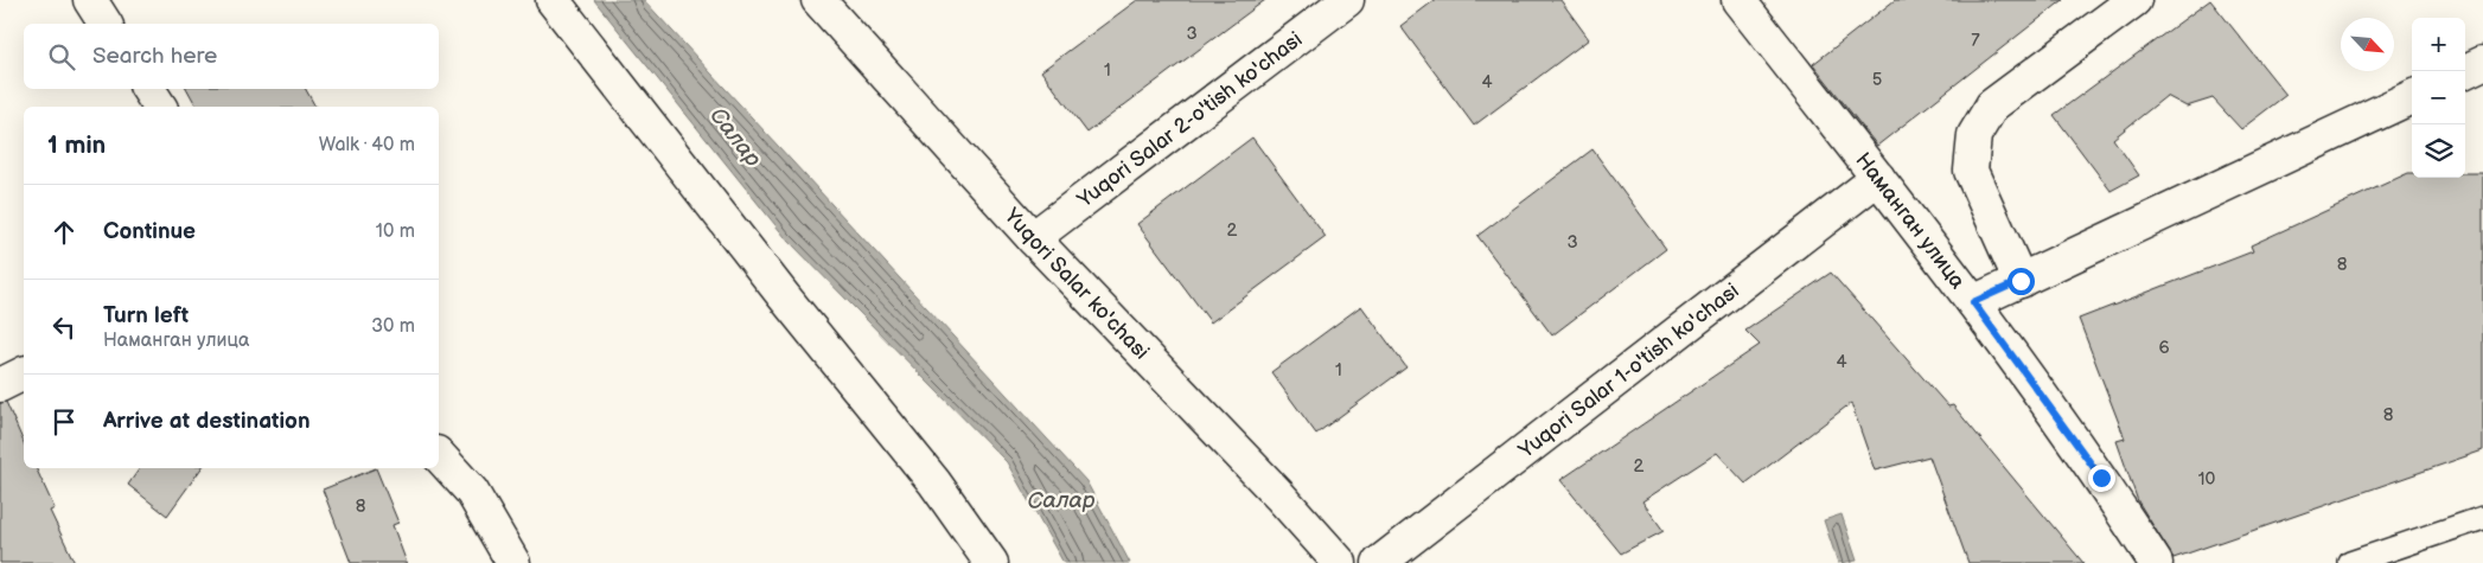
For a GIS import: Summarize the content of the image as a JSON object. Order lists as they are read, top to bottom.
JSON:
{
  "streets": {
    "street": [
      "Yuqori Salar 2-o'tish ko'chasi",
      "Наманган улица",
      "Yuqori Salar ko'chasi",
      "Yuqori Salar 1-o'tish ko'chasi"
    ]
  },
  "crossings": [
    ["Yuqori Salar 2-o'tish ko'chasi", "Yuqori Salar ko'chasi"],
    ["Наманган улица", "Yuqori Salar 1-o'tish ko'chasi"]
  ],
  "water": ["Салар"],
  "house_numbers": [
    "3",
    "7",
    "1",
    "5",
    "4",
    "2",
    "3",
    "8",
    "6",
    "4",
    "1",
    "8",
    "2",
    "10",
    "8"
  ],
  "north": "bottom right",
  "page": {
    "map_buttons": ["+", "−"],
    "search": "Search here",
    "heading": ["1 min", "Walk · 40 m"],
    "list": [
      ["Continue", "10 m"],
      ["Turn left", "Наманган улица", "30 m"],
      "Arrive at destination"
    ]
  }
}
